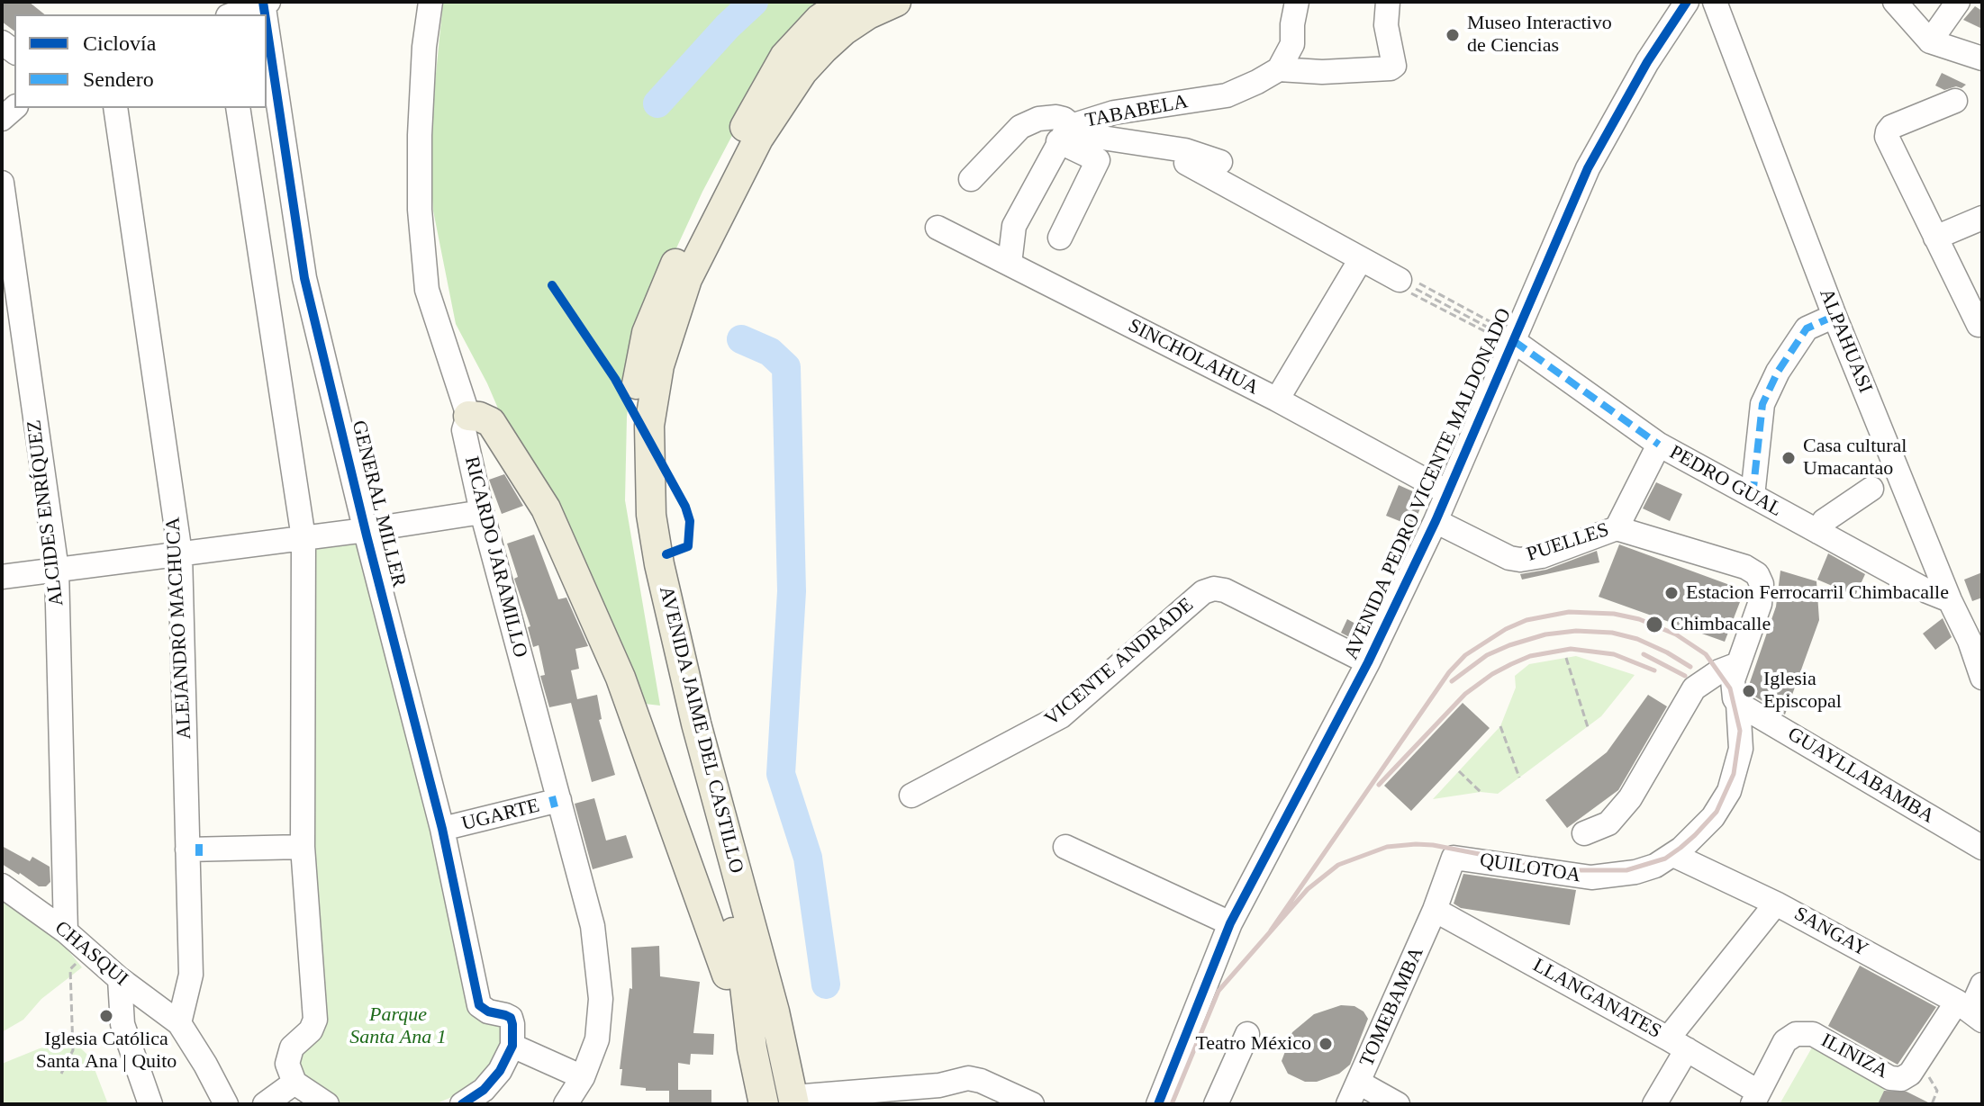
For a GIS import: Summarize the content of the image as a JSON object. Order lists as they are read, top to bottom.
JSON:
{
  "streets": {
    "main road": ["AVENIDA JAIME DEL CASTILLO"],
    "street": [
      "TABABELA",
      "ALPAHUASI",
      "SINCHOLAHUA",
      "PEDRO GUAL",
      "AVENIDA PEDRO VICENTE MALDONADO",
      "GENERAL MILLER",
      "ALCIDES ENRÍQUEZ",
      "PUELLES",
      "RICARDO JARAMILLO",
      "ALEJANDRO MACHUCA",
      "VICENTE ANDRADE",
      "GUAYLLABAMBA",
      "UGARTE",
      "QUILOTOA",
      "SANGAY",
      "CHASQUI",
      "LLANGANATES",
      "TOMEBAMBA",
      "ILINIZA"
    ]
  },
  "crossings": [
    ["ALPAHUASI", "PEDRO GUAL"],
    ["SINCHOLAHUA", "AVENIDA PEDRO VICENTE MALDONADO"],
    ["PEDRO GUAL", "AVENIDA PEDRO VICENTE MALDONADO"],
    ["PEDRO GUAL", "PUELLES"],
    ["AVENIDA PEDRO VICENTE MALDONADO", "PUELLES"],
    ["AVENIDA PEDRO VICENTE MALDONADO", "VICENTE ANDRADE"],
    ["GENERAL MILLER", "UGARTE"],
    ["ALCIDES ENRÍQUEZ", "CHASQUI"],
    ["PUELLES", "QUILOTOA"],
    ["RICARDO JARAMILLO", "UGARTE"],
    ["ALEJANDRO MACHUCA", "CHASQUI"],
    ["GUAYLLABAMBA", "QUILOTOA"],
    ["QUILOTOA", "SANGAY"],
    ["QUILOTOA", "LLANGANATES"],
    ["QUILOTOA", "TOMEBAMBA"],
    ["SANGAY", "ILINIZA"],
    ["LLANGANATES", "TOMEBAMBA"],
    ["LLANGANATES", "ILINIZA"]
  ],
  "parks": ["Parque Santa Ana 1"],
  "places": [
    "Museo Interactivo de Ciencias",
    "Casa cultural Umacantao",
    "Estacion Ferrocarril Chimbacalle",
    "Chimbacalle",
    "Iglesia Episcopal",
    "Iglesia Católica Santa Ana | Quito",
    "Teatro México"
  ],
  "legend": ["Ciclovía", "Sendero"]
}
